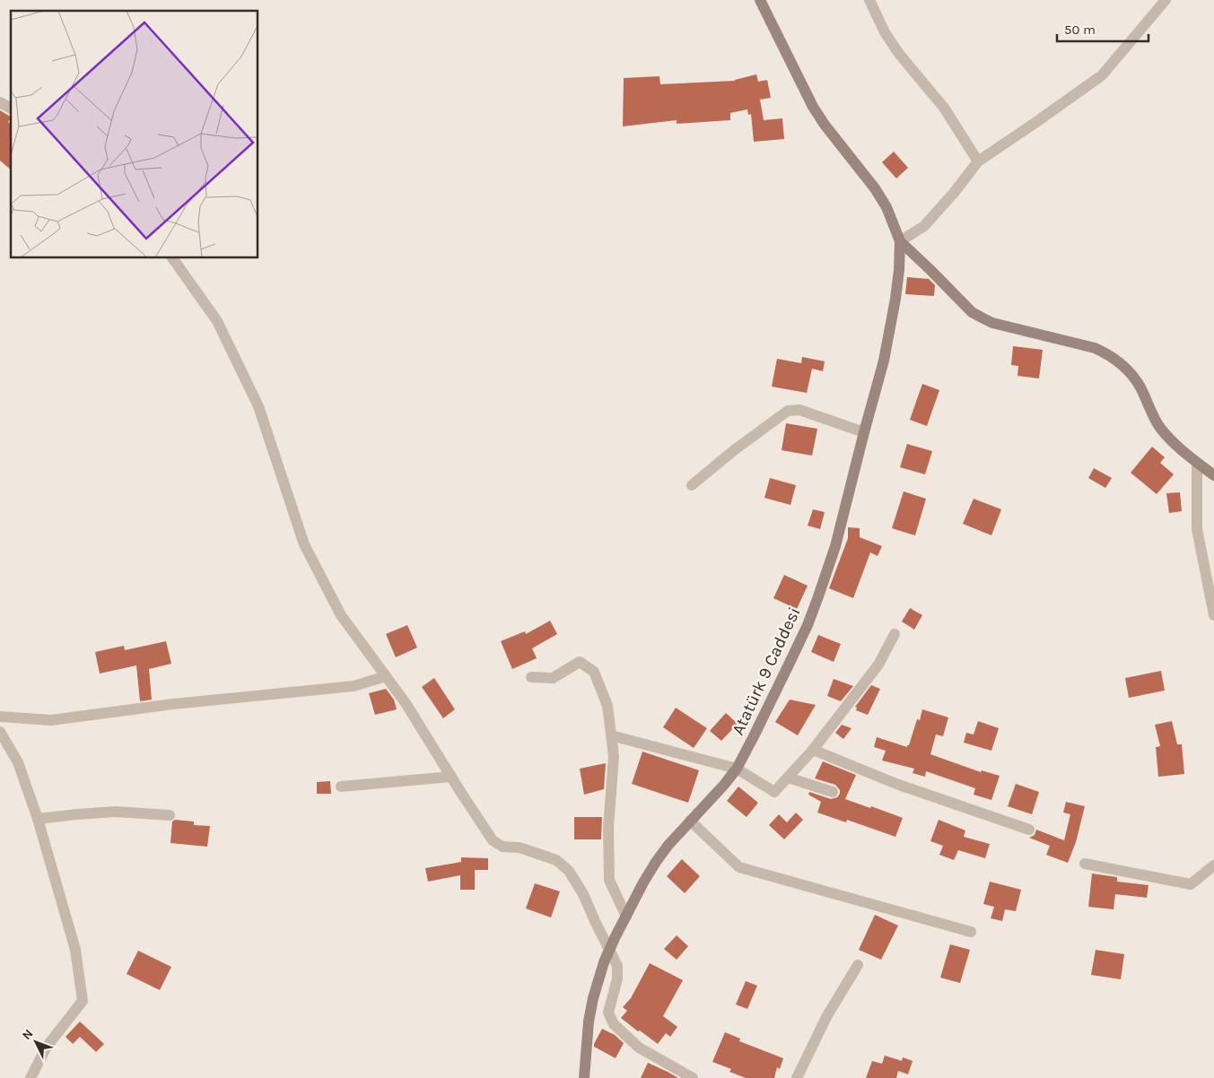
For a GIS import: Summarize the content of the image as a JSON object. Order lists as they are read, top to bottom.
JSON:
{
  "streets": {
    "street": ["Atatürk 9 Caddesi"]
  },
  "scale_bar": "50 m",
  "north": "top left"
}
